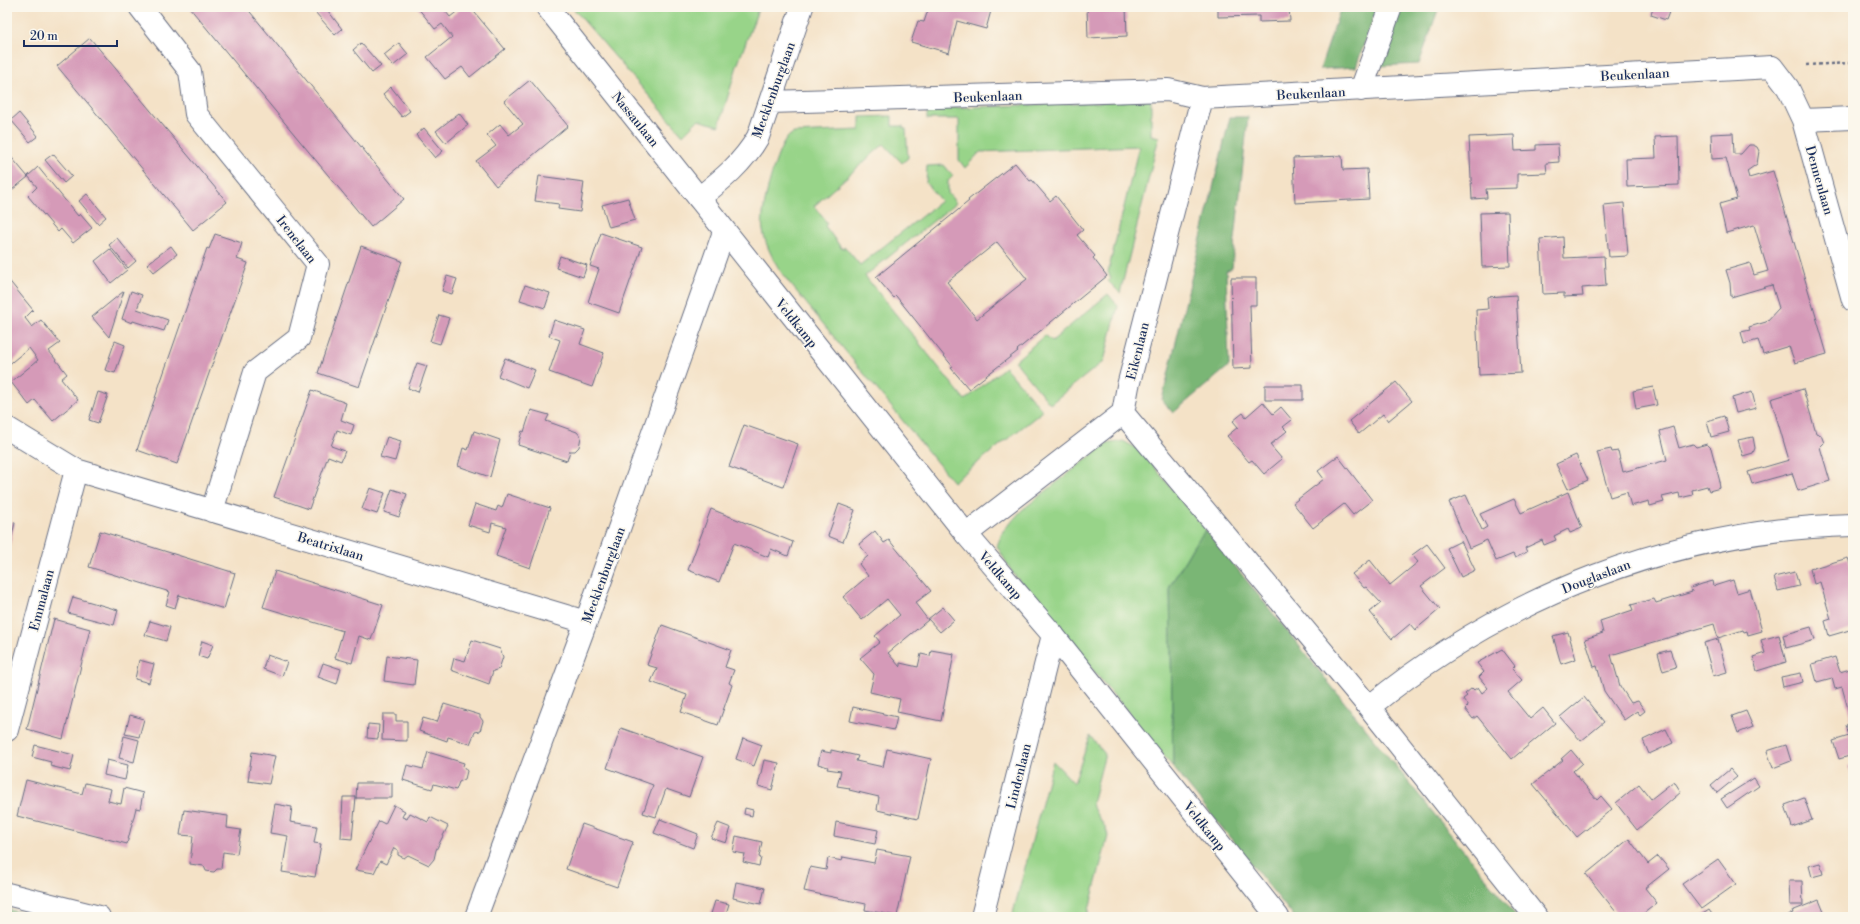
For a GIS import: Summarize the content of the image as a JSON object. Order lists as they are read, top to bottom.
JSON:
{
  "streets": {
    "street": [
      "Beukenlaan",
      "Mecklenburglaan",
      "Nassaulaan",
      "Dennenlaan",
      "Irenelaan",
      "Veldkamp",
      "Eikenlaan",
      "Beatrixlaan",
      "Douglaslaan",
      "Emmalaan",
      "Lindenlaan"
    ]
  },
  "crossings": [
    ["Beukenlaan", "Mecklenburglaan"],
    ["Beukenlaan", "Dennenlaan"],
    ["Beukenlaan", "Eikenlaan"],
    ["Mecklenburglaan", "Nassaulaan"],
    ["Mecklenburglaan", "Veldkamp"],
    ["Mecklenburglaan", "Beatrixlaan"],
    ["Nassaulaan", "Veldkamp"],
    ["Irenelaan", "Beatrixlaan"],
    ["Veldkamp", "Lindenlaan"],
    ["Beatrixlaan", "Emmalaan"]
  ],
  "scale_bar": "20 m"
}
